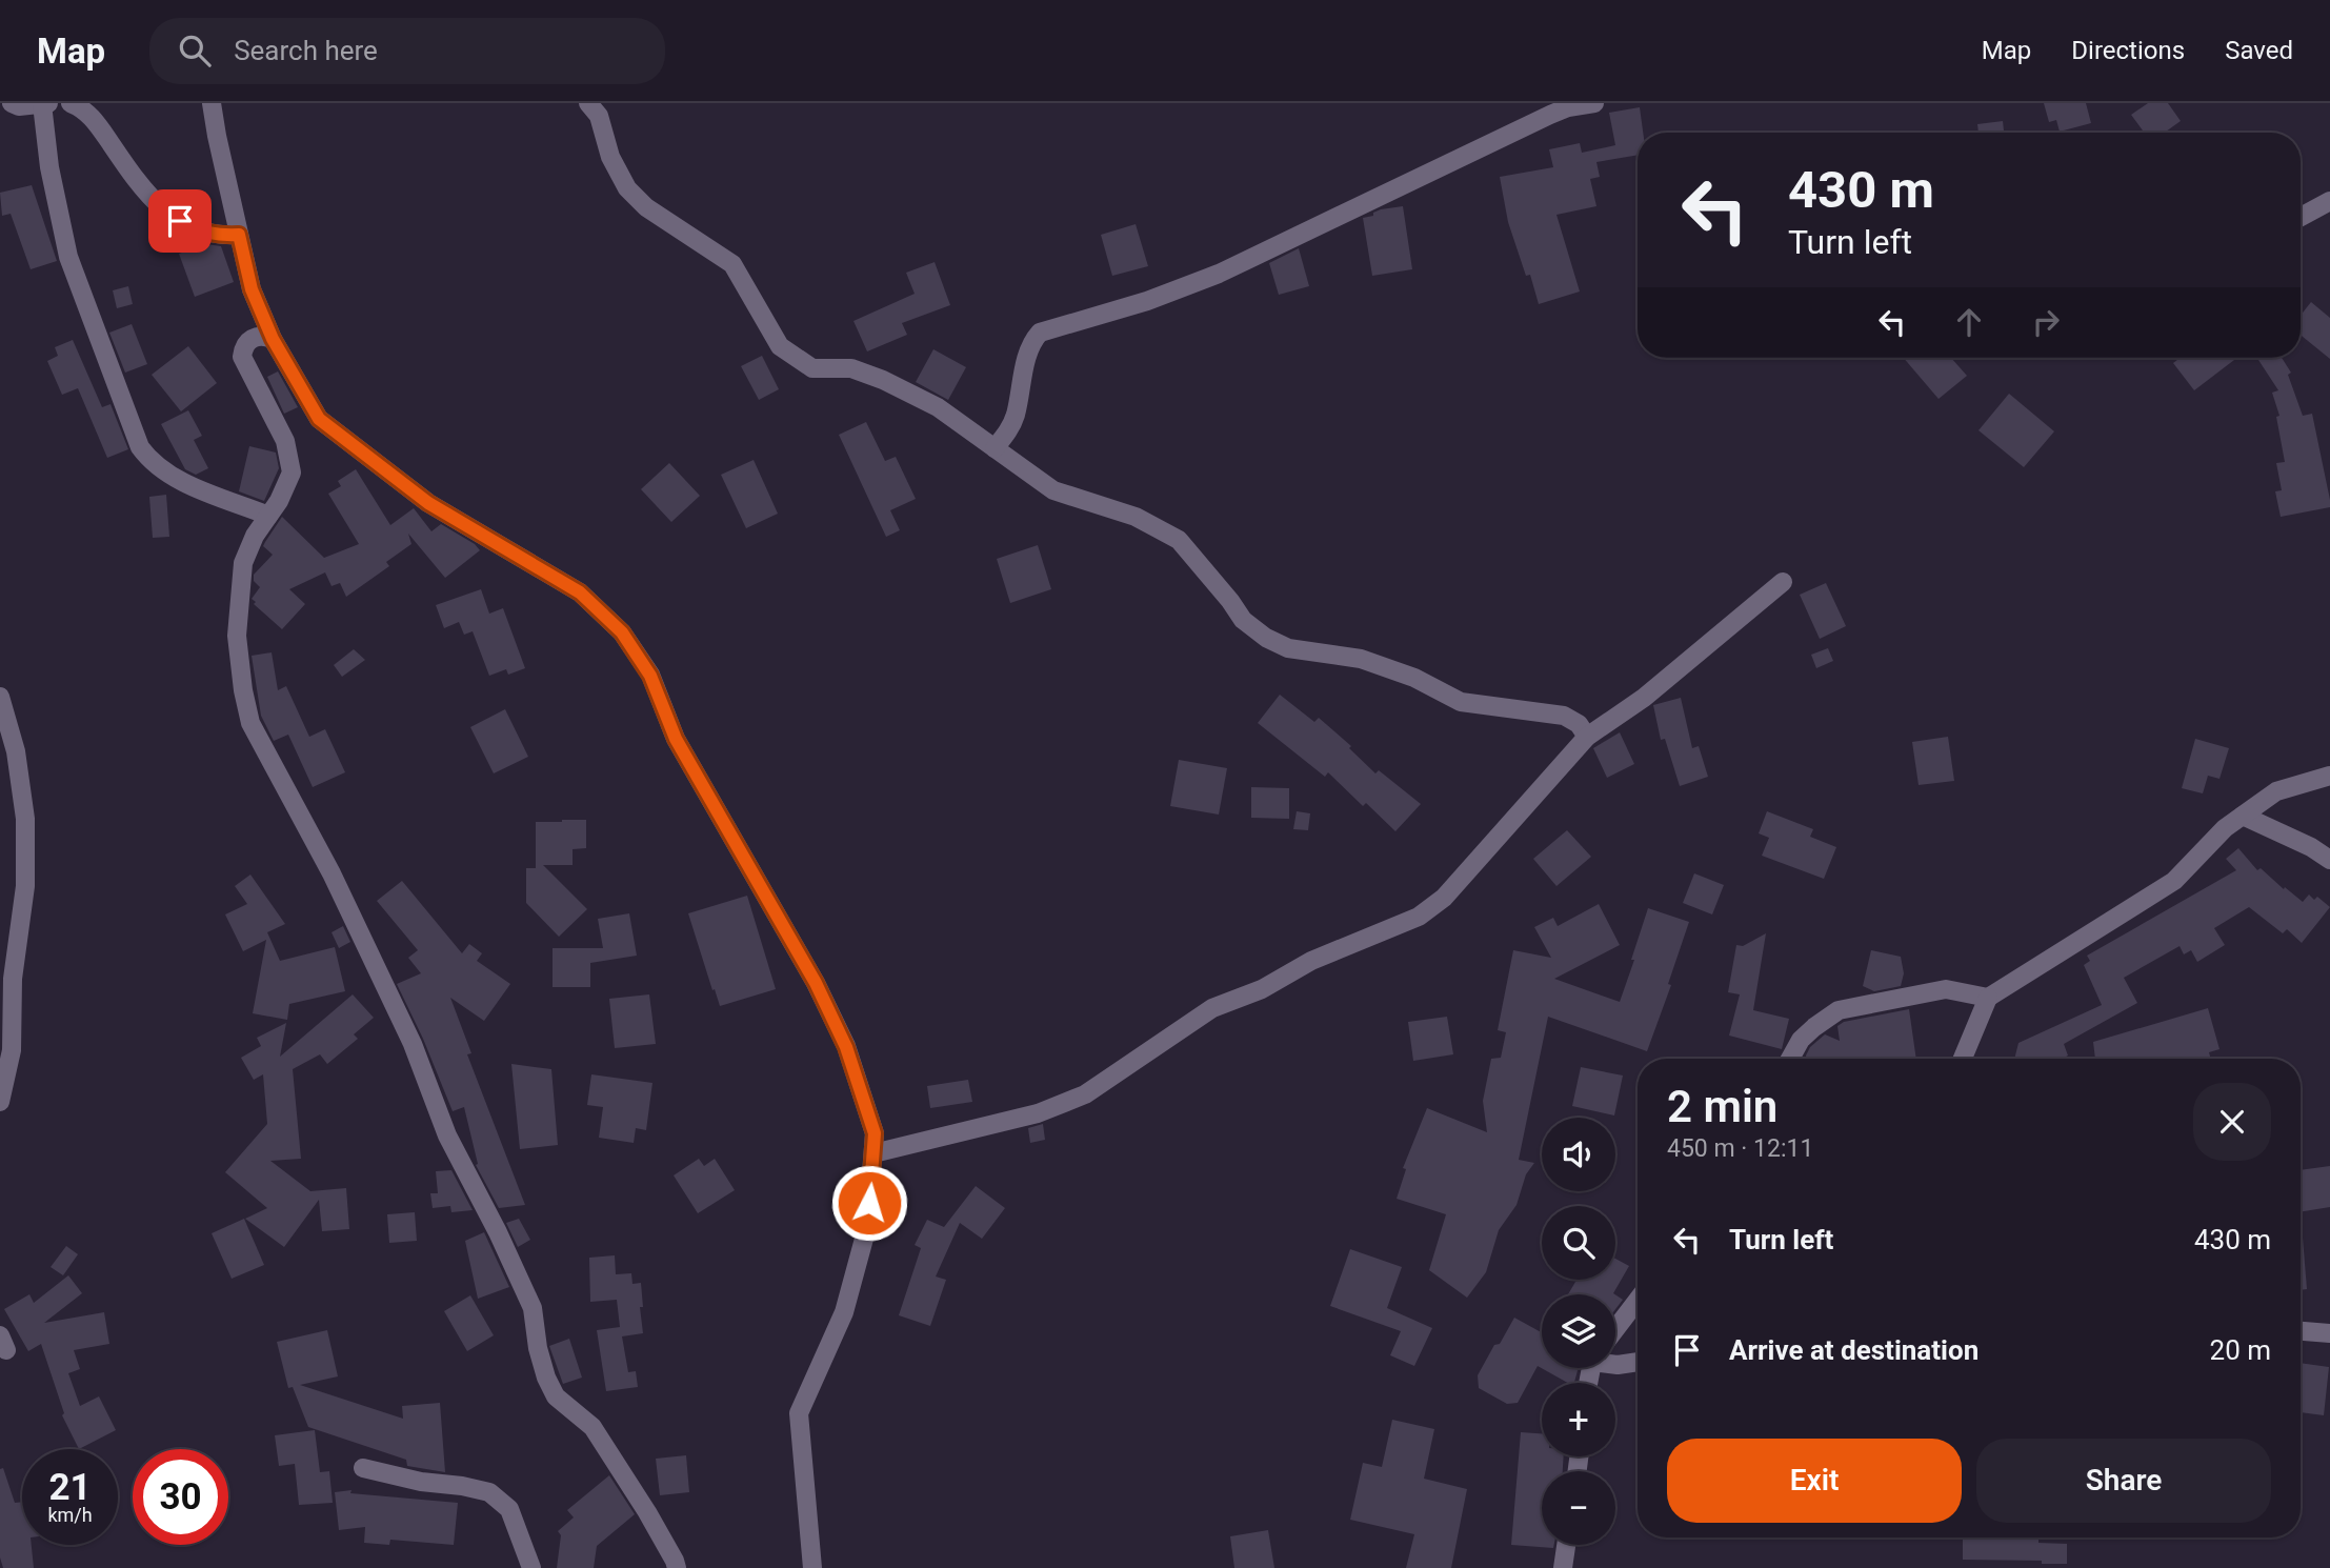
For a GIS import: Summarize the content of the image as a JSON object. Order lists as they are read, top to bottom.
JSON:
{
  "page": {
    "header": "Map",
    "search": "Search here",
    "nav": ["Map", "Directions", "Saved"],
    "turn": ["430 m", "Turn left"],
    "heading": ["2 min", "450 m · 12:11"],
    "map_buttons": ["+", "−"],
    "list": [
      {
        "name": "Turn left",
        "value": "430 m"
      },
      {
        "name": "Arrive at destination",
        "value": "20 m"
      }
    ],
    "buttons": ["Exit", "Share"],
    "speed": "21 km/h",
    "limit": "30"
  }
}
